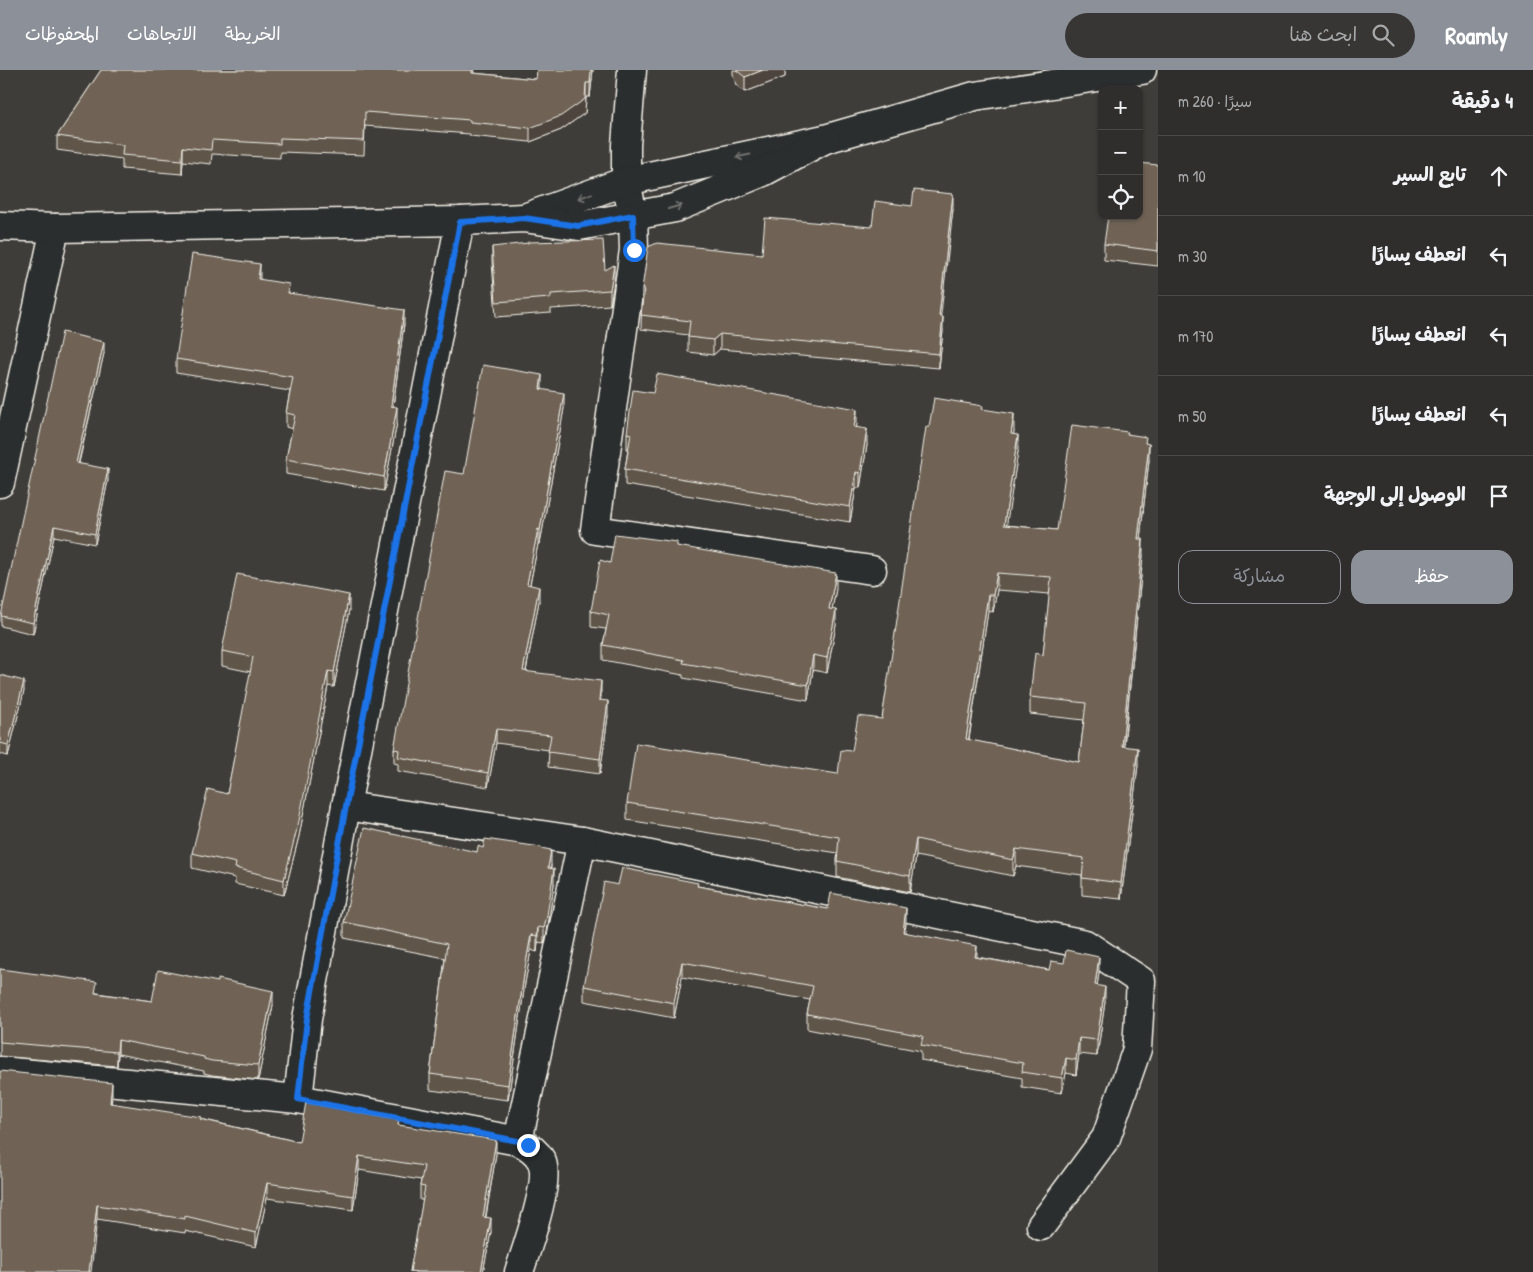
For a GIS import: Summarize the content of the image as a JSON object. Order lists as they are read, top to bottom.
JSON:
{
  "page": {
    "header": "Roamly",
    "search": "ابحث هنا",
    "nav": ["الخريطة", "الاتجاهات", "المحفوظات"],
    "heading": ["4 دقيقة", "سيرًا · 260 m"],
    "map_buttons": ["+", "−"],
    "list": [
      ["تابع السير", "10 m"],
      ["انعطف يسارًا", "30 m"],
      ["انعطف يسارًا", "170 m"],
      ["انعطف يسارًا", "50 m"],
      "الوصول إلى الوجهة"
    ],
    "buttons": ["حفظ", "مشاركة"]
  }
}
